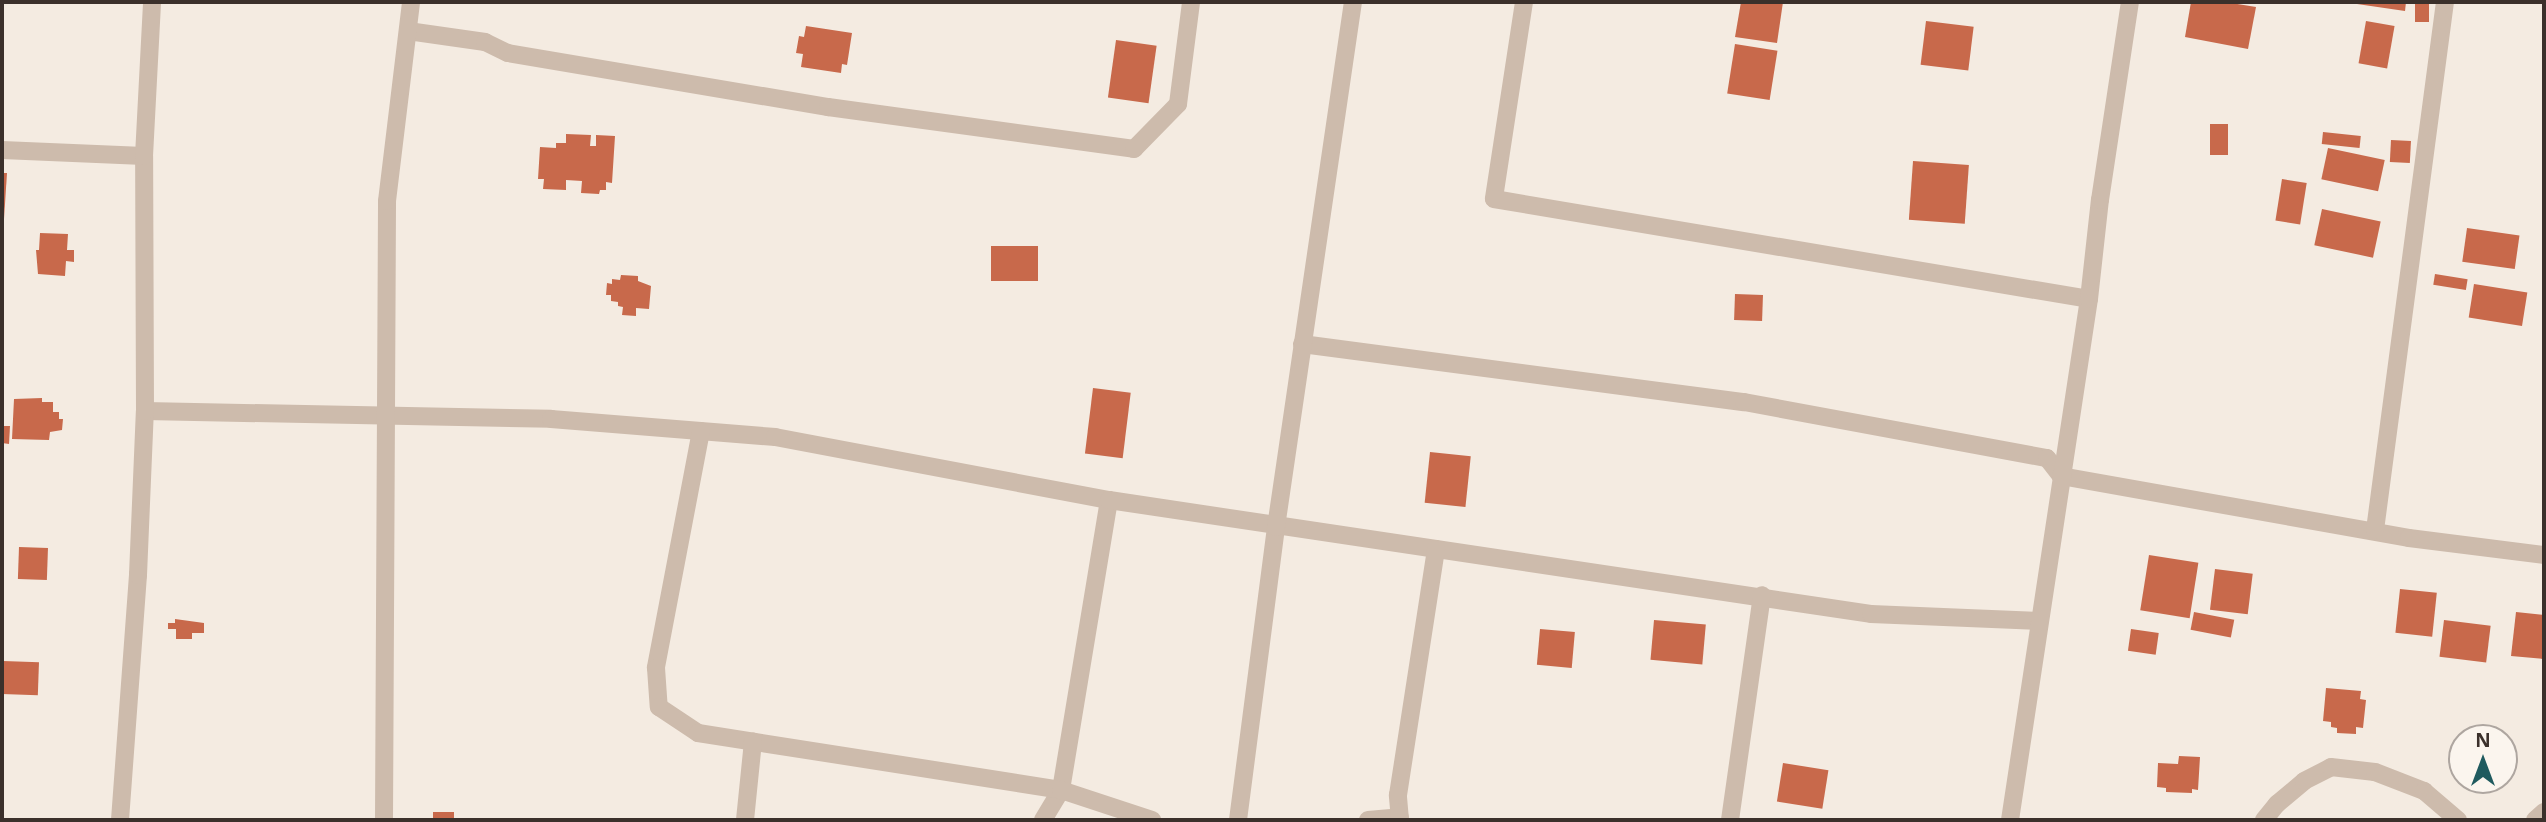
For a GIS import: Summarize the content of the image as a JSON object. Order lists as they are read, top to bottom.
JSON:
{
  "north": "top"
}
